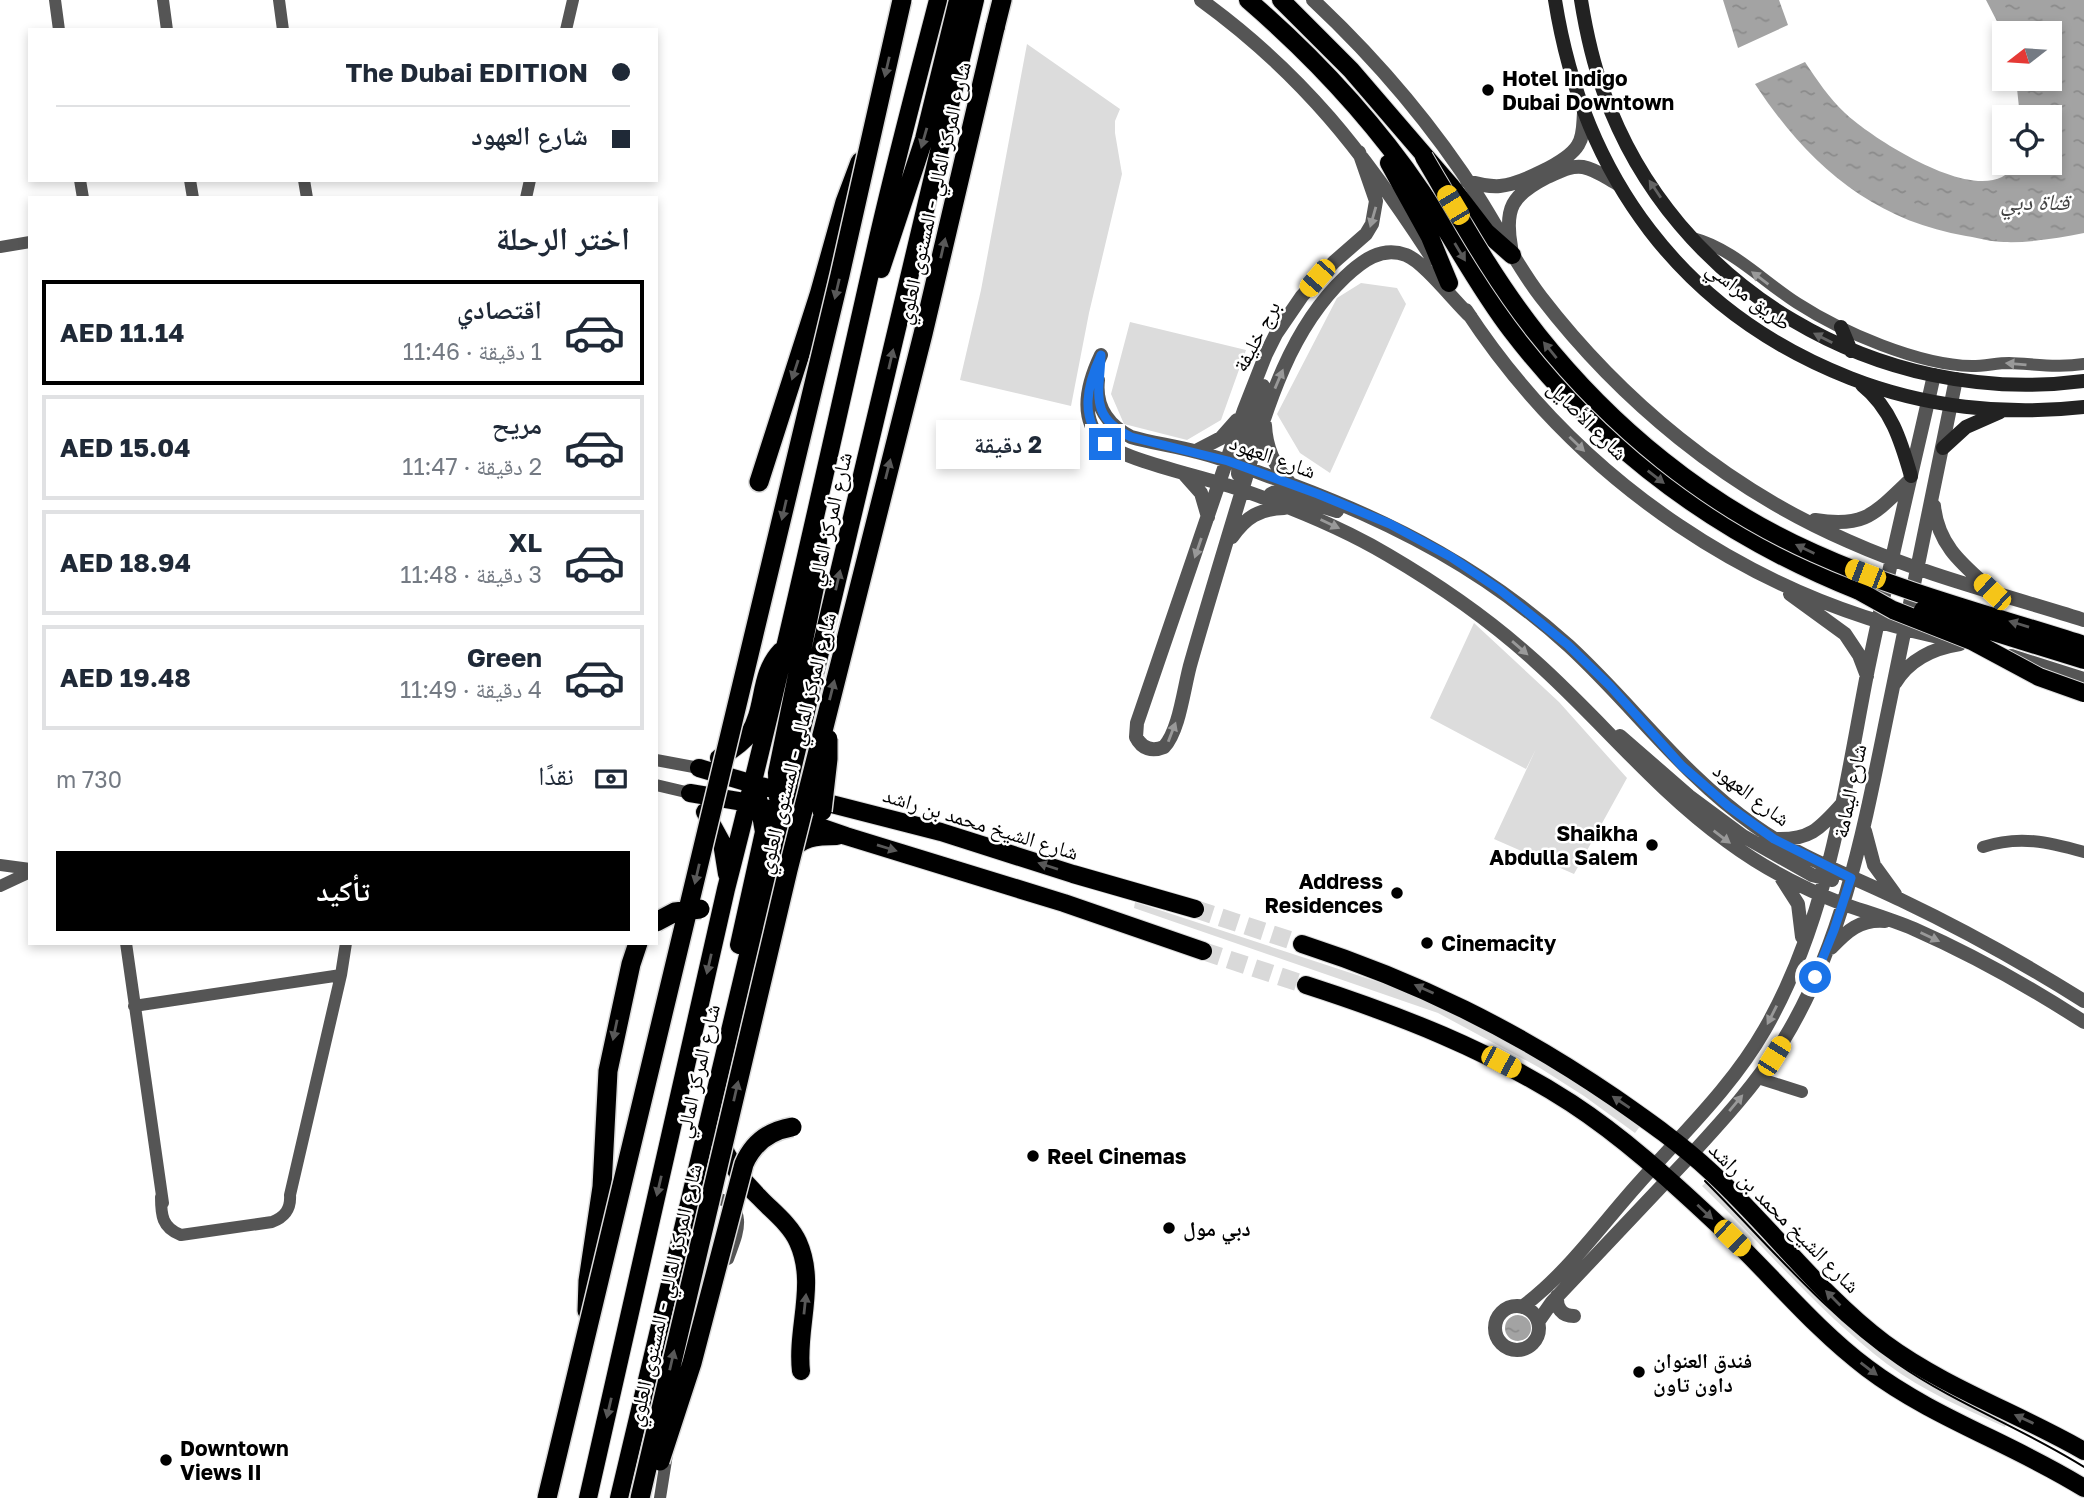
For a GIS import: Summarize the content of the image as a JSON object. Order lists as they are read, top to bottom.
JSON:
{
  "streets": {
    "highway": ["شارع المركز المالي - المستوى العلوي"],
    "main road": [
      "طريق مراسي",
      "شارع الأصايل",
      "شارع المركز المالي",
      "شارع الشيخ محمد بن راشد"
    ],
    "street": ["برج خليفة", "شارع العهود", "شارع اليمامة"]
  },
  "crossings": [
    ["طريق مراسي", "شارع اليمامة"],
    ["برج خليفة", "شارع الأصايل"],
    ["برج خليفة", "شارع العهود"],
    ["شارع الأصايل", "شارع اليمامة"],
    ["شارع العهود", "شارع اليمامة"],
    ["شارع المركز المالي", "شارع الشيخ محمد بن راشد"],
    ["شارع اليمامة", "شارع الشيخ محمد بن راشد"]
  ],
  "water": ["قناة دبي"],
  "places": [
    "Hotel Indigo Dubai Downtown",
    "Shaikha Abdulla Salem",
    "Address Residences",
    "Cinemacity",
    "Reel Cinemas",
    "دبي مول",
    "فندق العنوان داون تاون",
    "Downtown Views II"
  ],
  "north": "left",
  "page": {
    "banner": ["The Dubai EDITION", "شارع العهود"],
    "heading": "اختر الرحلة",
    "list": [
      {
        "name": "اقتصادي",
        "note": "1 دقيقة · 11:46",
        "value": "AED 11.14"
      },
      {
        "name": "مريح",
        "note": "2 دقيقة · 11:47",
        "value": "AED 15.04"
      },
      {
        "name": "XL",
        "note": "3 دقيقة · 11:48",
        "value": "AED 18.94"
      },
      {
        "name": "Green",
        "note": "4 دقيقة · 11:49",
        "value": "AED 19.48"
      }
    ],
    "bubble": "2 دقيقة",
    "pay": ["نقدًا", "730 m"],
    "buttons": "تأكيد"
  }
}
